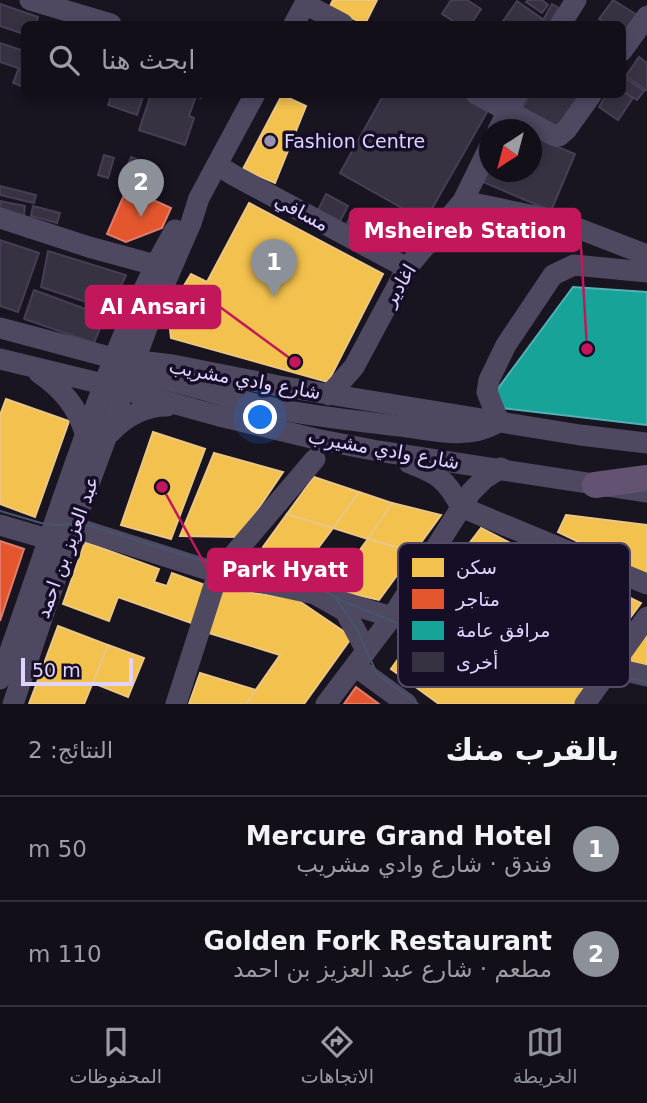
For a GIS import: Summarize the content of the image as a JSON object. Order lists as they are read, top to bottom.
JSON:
{
  "streets": {
    "street": [
      "مسافي",
      "اغادير",
      "شارع وادي مشريب",
      "شارع وادي مشيرب",
      "عبد العزيز بن احمد"
    ]
  },
  "crossings": [
    ["مسافي", "اغادير"],
    ["اغادير", "شارع وادي مشريب"],
    ["شارع وادي مشريب", "شارع وادي مشيرب"],
    ["شارع وادي مشريب", "عبد العزيز بن احمد"],
    ["شارع وادي مشيرب", "عبد العزيز بن احمد"]
  ],
  "places": [
    "Fashion Centre",
    "Msheireb Station",
    "Al Ansari",
    "Park Hyatt"
  ],
  "legend": [
    "سكن",
    "متاجر",
    "مرافق عامة",
    "أخرى"
  ],
  "scale_bar": "50 m",
  "north": "bottom left",
  "page": {
    "search": "ابحث هنا",
    "pins": ["2", "1"],
    "scale": "50 m",
    "heading": ["بالقرب منك", "النتائج: 2"],
    "list": [
      {
        "mark": "1",
        "name": "Mercure Grand Hotel",
        "note": "فندق · شارع وادي مشريب",
        "value": "50 m"
      },
      {
        "mark": "2",
        "name": "Golden Fork Restaurant",
        "note": "مطعم · شارع عبد العزيز بن احمد",
        "value": "110 m"
      }
    ],
    "nav": ["الخريطة", "الاتجاهات", "المحفوظات"]
  }
}
